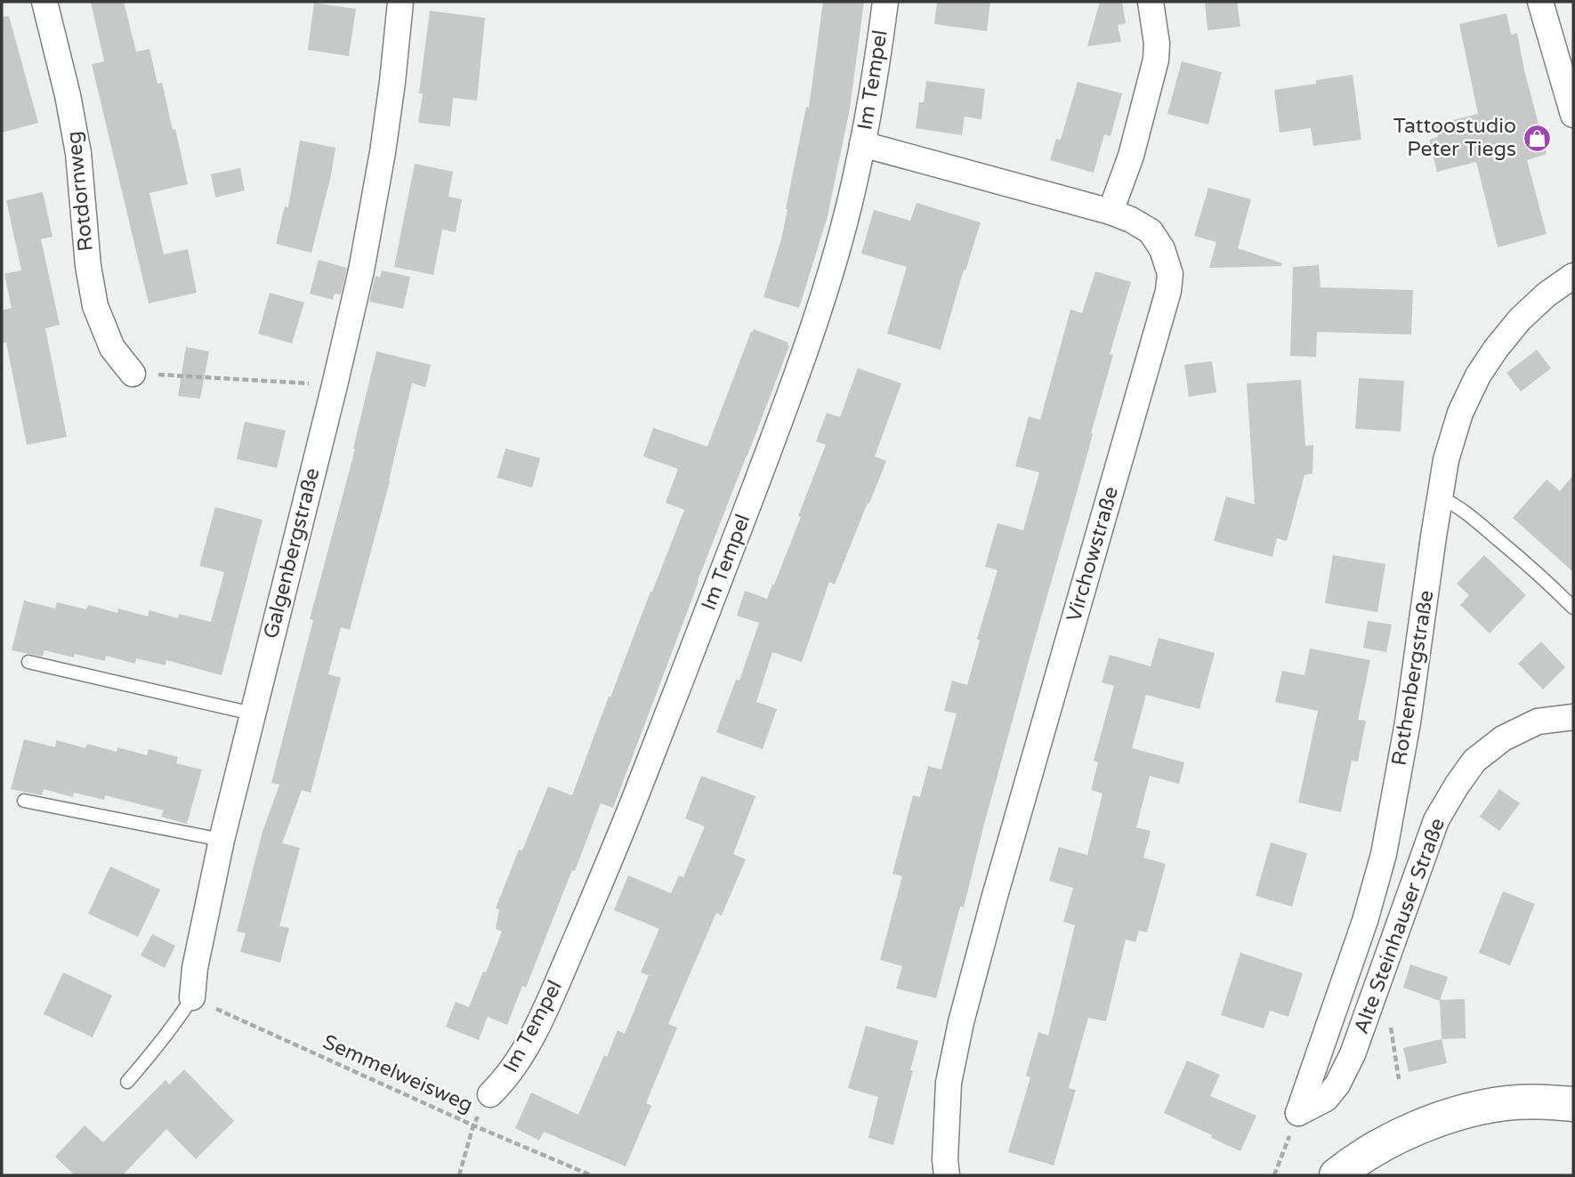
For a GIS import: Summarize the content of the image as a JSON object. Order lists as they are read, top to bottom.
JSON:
{
  "streets": {
    "street": [
      "Im Tempel",
      "Rotdornweg",
      "Galgenbergstraße",
      "Virchowstraße",
      "Rothenbergstraße",
      "Alte Steinhauser Straße"
    ],
    "path": ["Semmelweisweg"]
  },
  "crossings": [
    ["Im Tempel", "Virchowstraße"],
    ["Galgenbergstraße", "Semmelweisweg"],
    ["Rothenbergstraße", "Alte Steinhauser Straße"]
  ],
  "places": {
    "shop": ["Tattoostudio Peter Tiegs"]
  }
}
